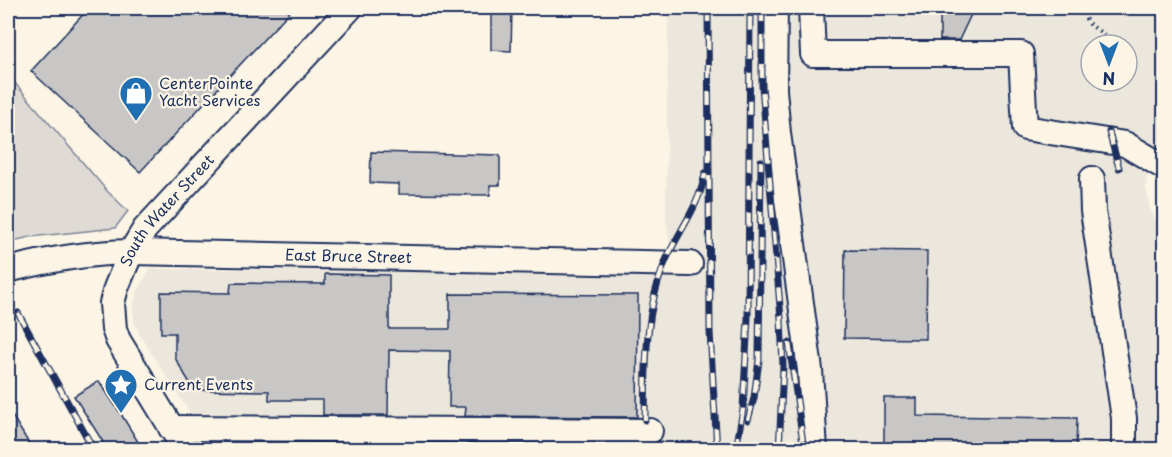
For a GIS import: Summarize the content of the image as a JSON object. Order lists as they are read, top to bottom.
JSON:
{
  "streets": {
    "street": ["South Water Street", "East Bruce Street"]
  },
  "crossings": [
    ["South Water Street", "East Bruce Street"]
  ],
  "places": {
    "shop": ["CenterPointe Yacht Services"],
    "place": ["Current Events"]
  },
  "north": "bottom"
}
